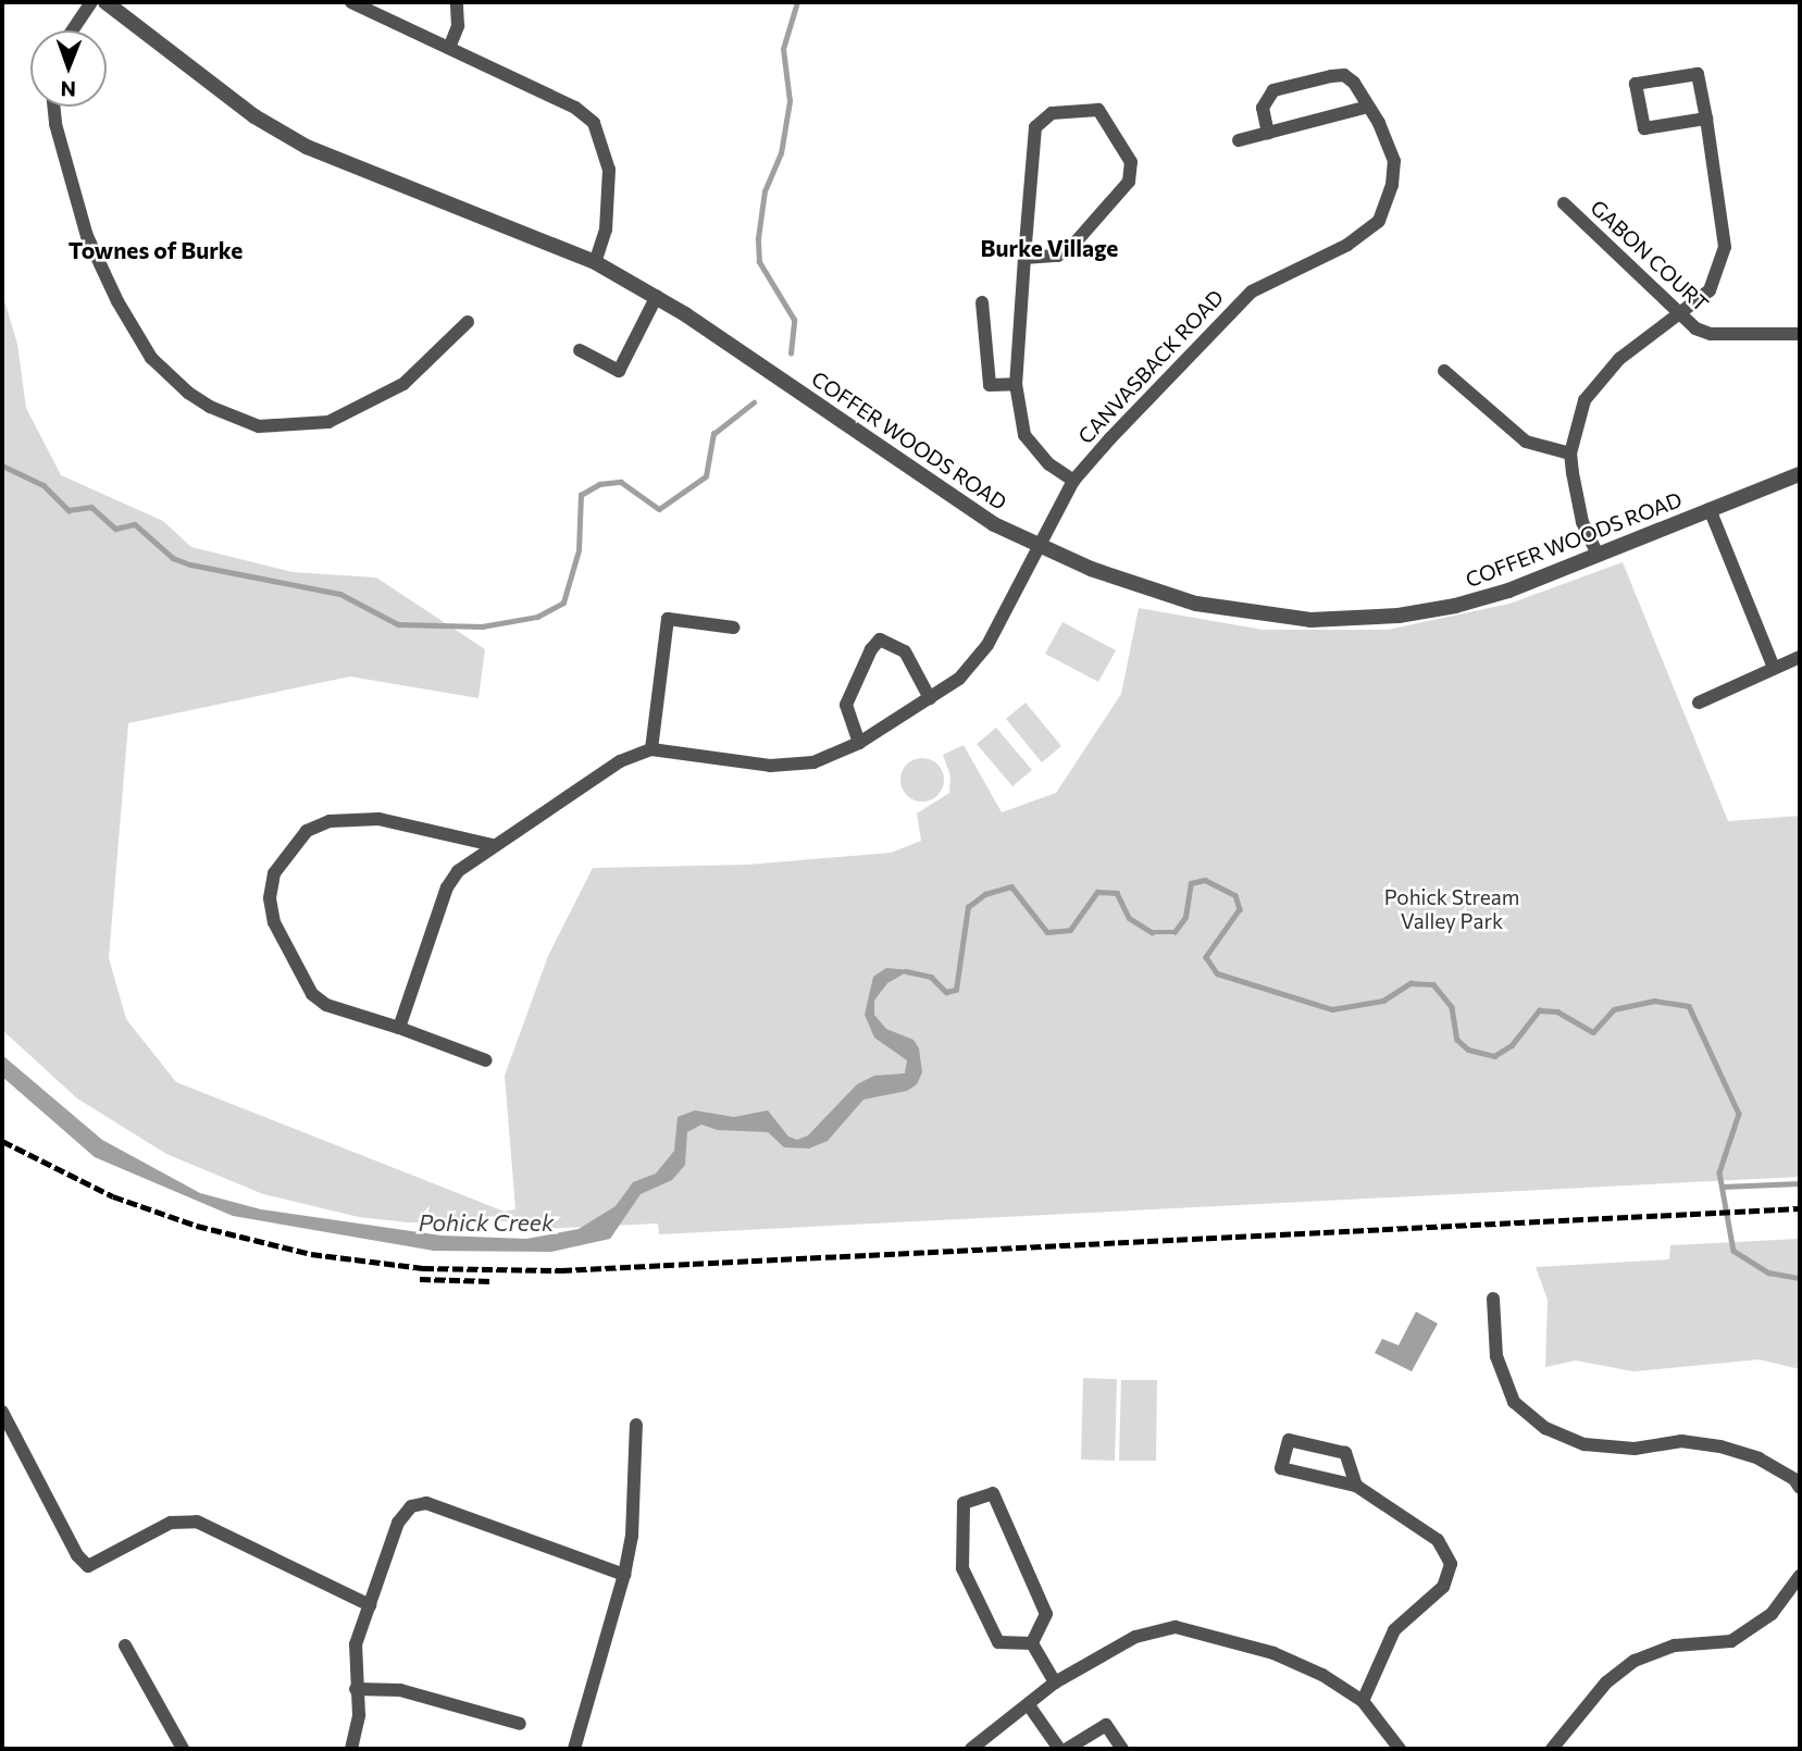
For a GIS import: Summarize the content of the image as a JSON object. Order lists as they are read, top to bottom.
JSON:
{
  "streets": {
    "street": ["GABON COURT", "CANVASBACK ROAD", "COFFER WOODS ROAD"]
  },
  "crossings": [
    ["CANVASBACK ROAD", "COFFER WOODS ROAD"]
  ],
  "districts": ["Burke Village", "Townes of Burke"],
  "water": ["Pohick Creek"],
  "parks": ["Pohick Stream Valley Park"],
  "north": "bottom"
}
